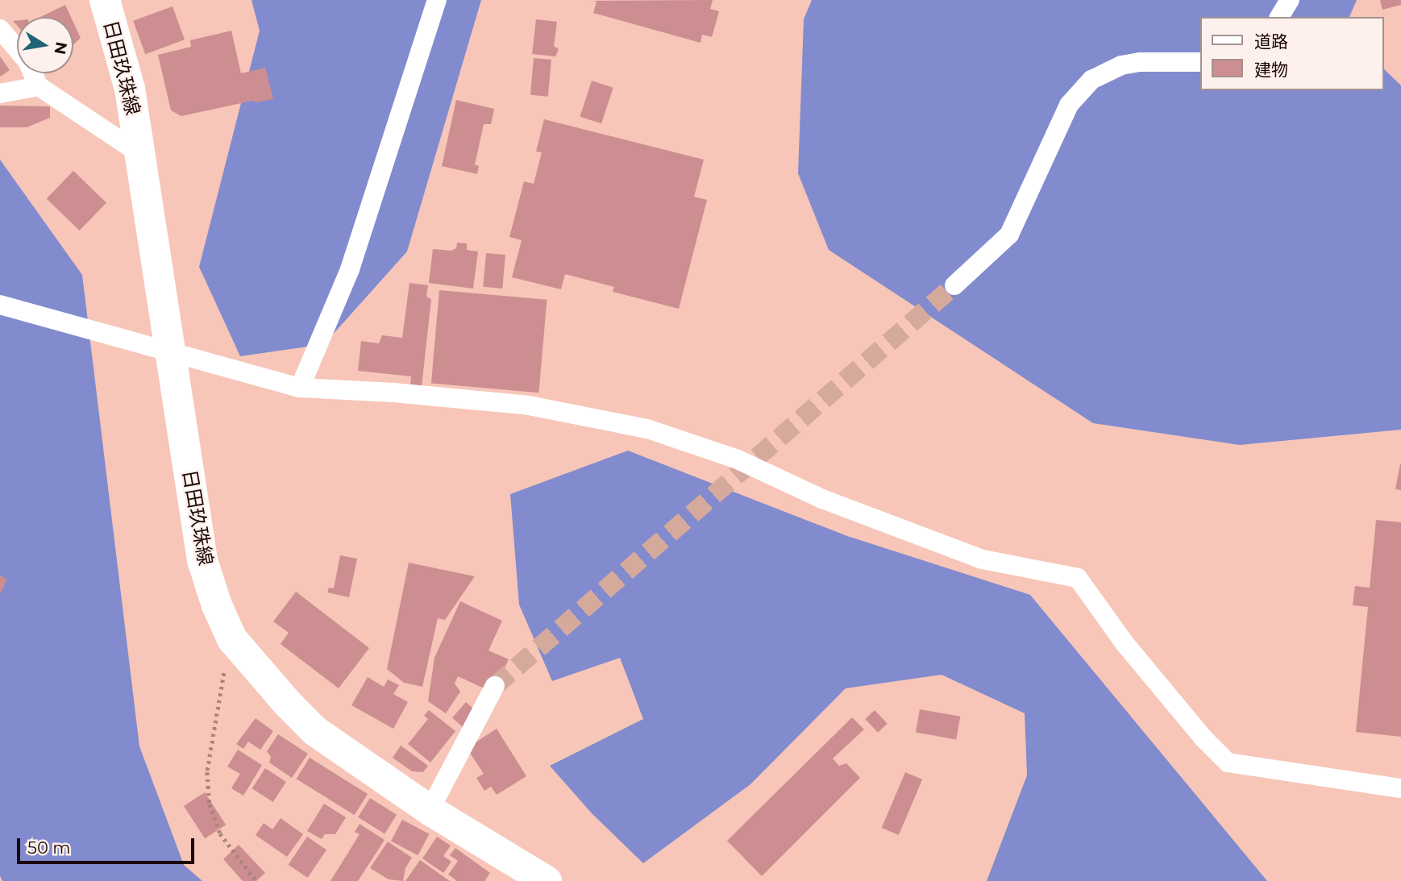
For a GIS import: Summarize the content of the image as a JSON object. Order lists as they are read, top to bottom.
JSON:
{
  "streets": {
    "main road": ["日田玖珠線"]
  },
  "legend": ["道路", "建物"],
  "scale_bar": "50 m",
  "north": "right"
}
